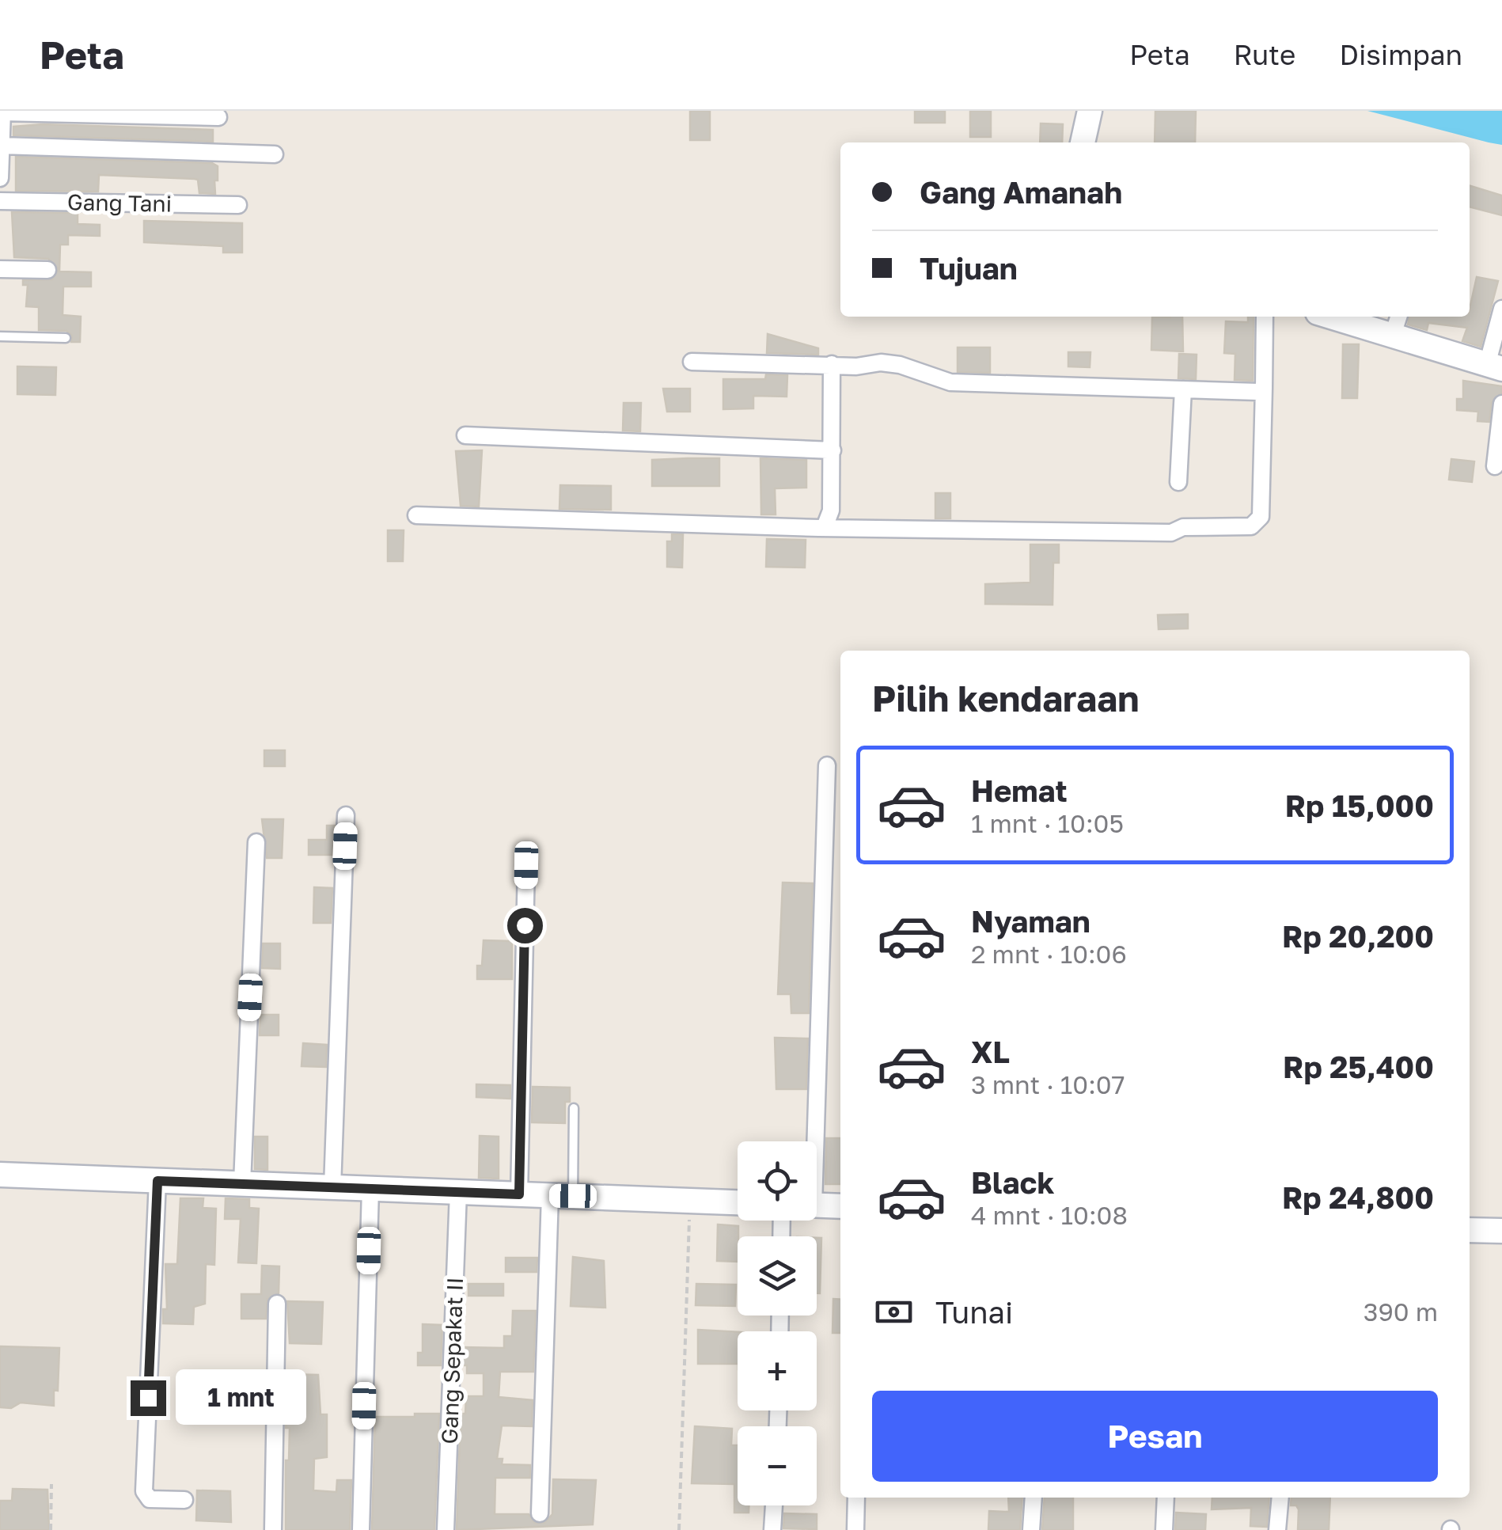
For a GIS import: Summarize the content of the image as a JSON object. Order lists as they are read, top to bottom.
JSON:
{
  "streets": {
    "street": ["Gang Tani", "Gang Sepakat II"]
  },
  "page": {
    "header": "Peta",
    "nav": ["Peta", "Rute", "Disimpan"],
    "banner": ["Gang Amanah", "Tujuan"],
    "heading": "Pilih kendaraan",
    "list": [
      {
        "name": "Hemat",
        "note": "1 mnt · 10:05",
        "value": "Rp 15,000"
      },
      {
        "name": "Nyaman",
        "note": "2 mnt · 10:06",
        "value": "Rp 20,200"
      },
      {
        "name": "XL",
        "note": "3 mnt · 10:07",
        "value": "Rp 25,400"
      },
      {
        "name": "Black",
        "note": "4 mnt · 10:08",
        "value": "Rp 24,800"
      }
    ],
    "map_buttons": ["+", "−"],
    "pay": ["Tunai", "390 m"],
    "bubble": "1 mnt",
    "buttons": "Pesan"
  }
}
